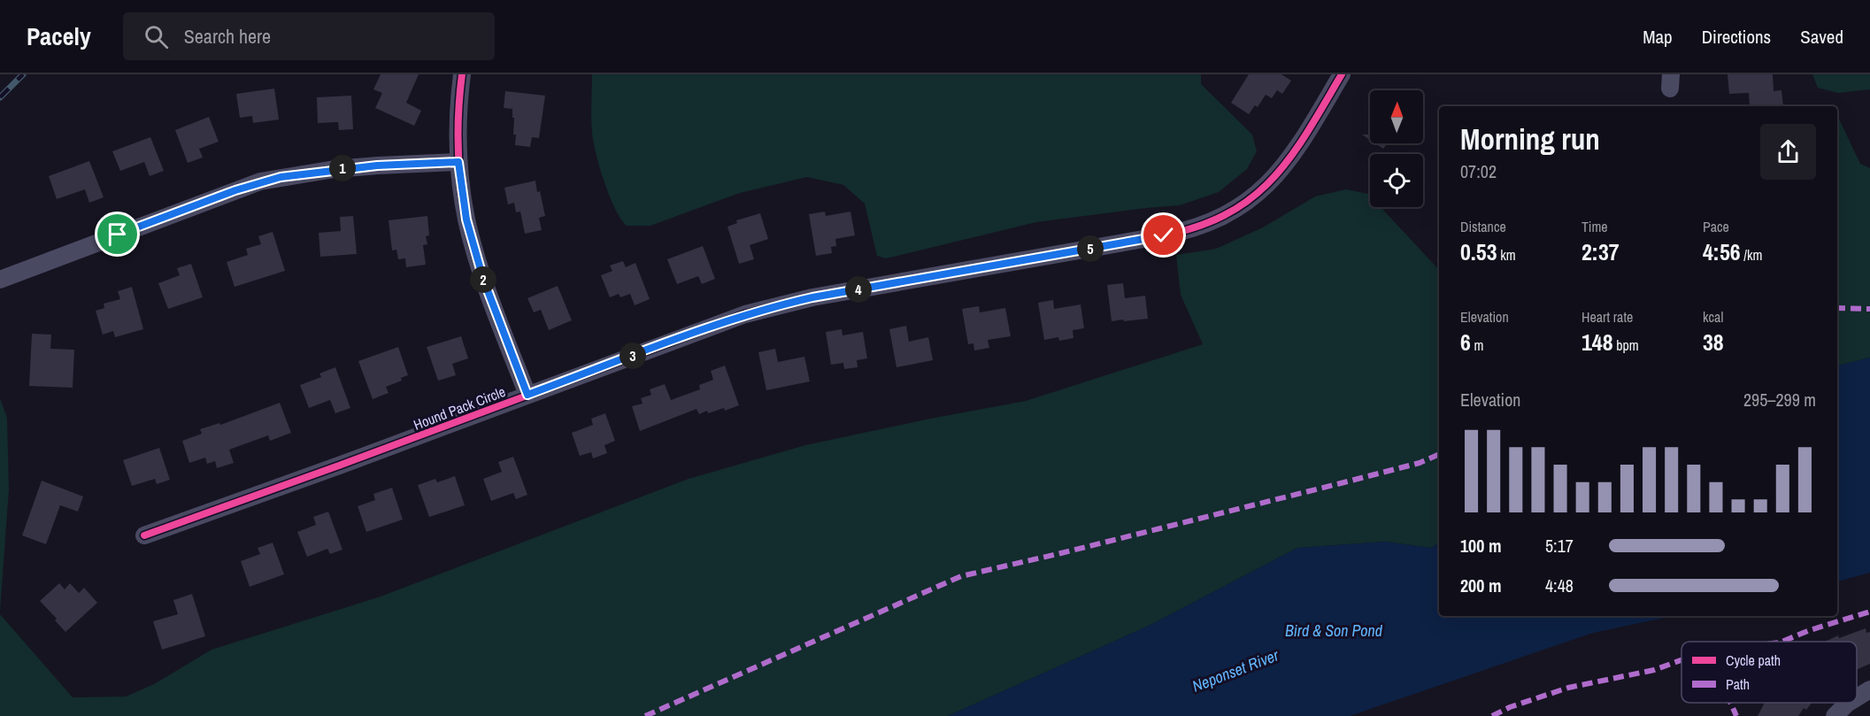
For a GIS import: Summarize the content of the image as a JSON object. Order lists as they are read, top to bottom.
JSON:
{
  "streets": {
    "street": ["Hound Pack Circle"]
  },
  "water": ["Bird & Son Pond", "Neponset River"],
  "legend": ["Cycle path", "Path"],
  "north": "top",
  "page": {
    "header": "Pacely",
    "search": "Search here",
    "nav": ["Map", "Directions", "Saved"],
    "heading": ["Morning run", "07:02"],
    "pins": [
      "1",
      "5",
      "2",
      "4",
      "3"
    ],
    "stats": [
      ["Distance", "0.53 km"],
      ["Time", "2:37"],
      ["Pace", "4:56 /km"],
      ["Elevation", "6 m"],
      ["Heart rate", "148 bpm"],
      ["kcal", "38"]
    ],
    "chart": ["Elevation", "295–299 m"],
    "list": [
      {
        "name": "100 m",
        "note": "5:17"
      },
      {
        "name": "200 m",
        "note": "4:48"
      }
    ]
  }
}
